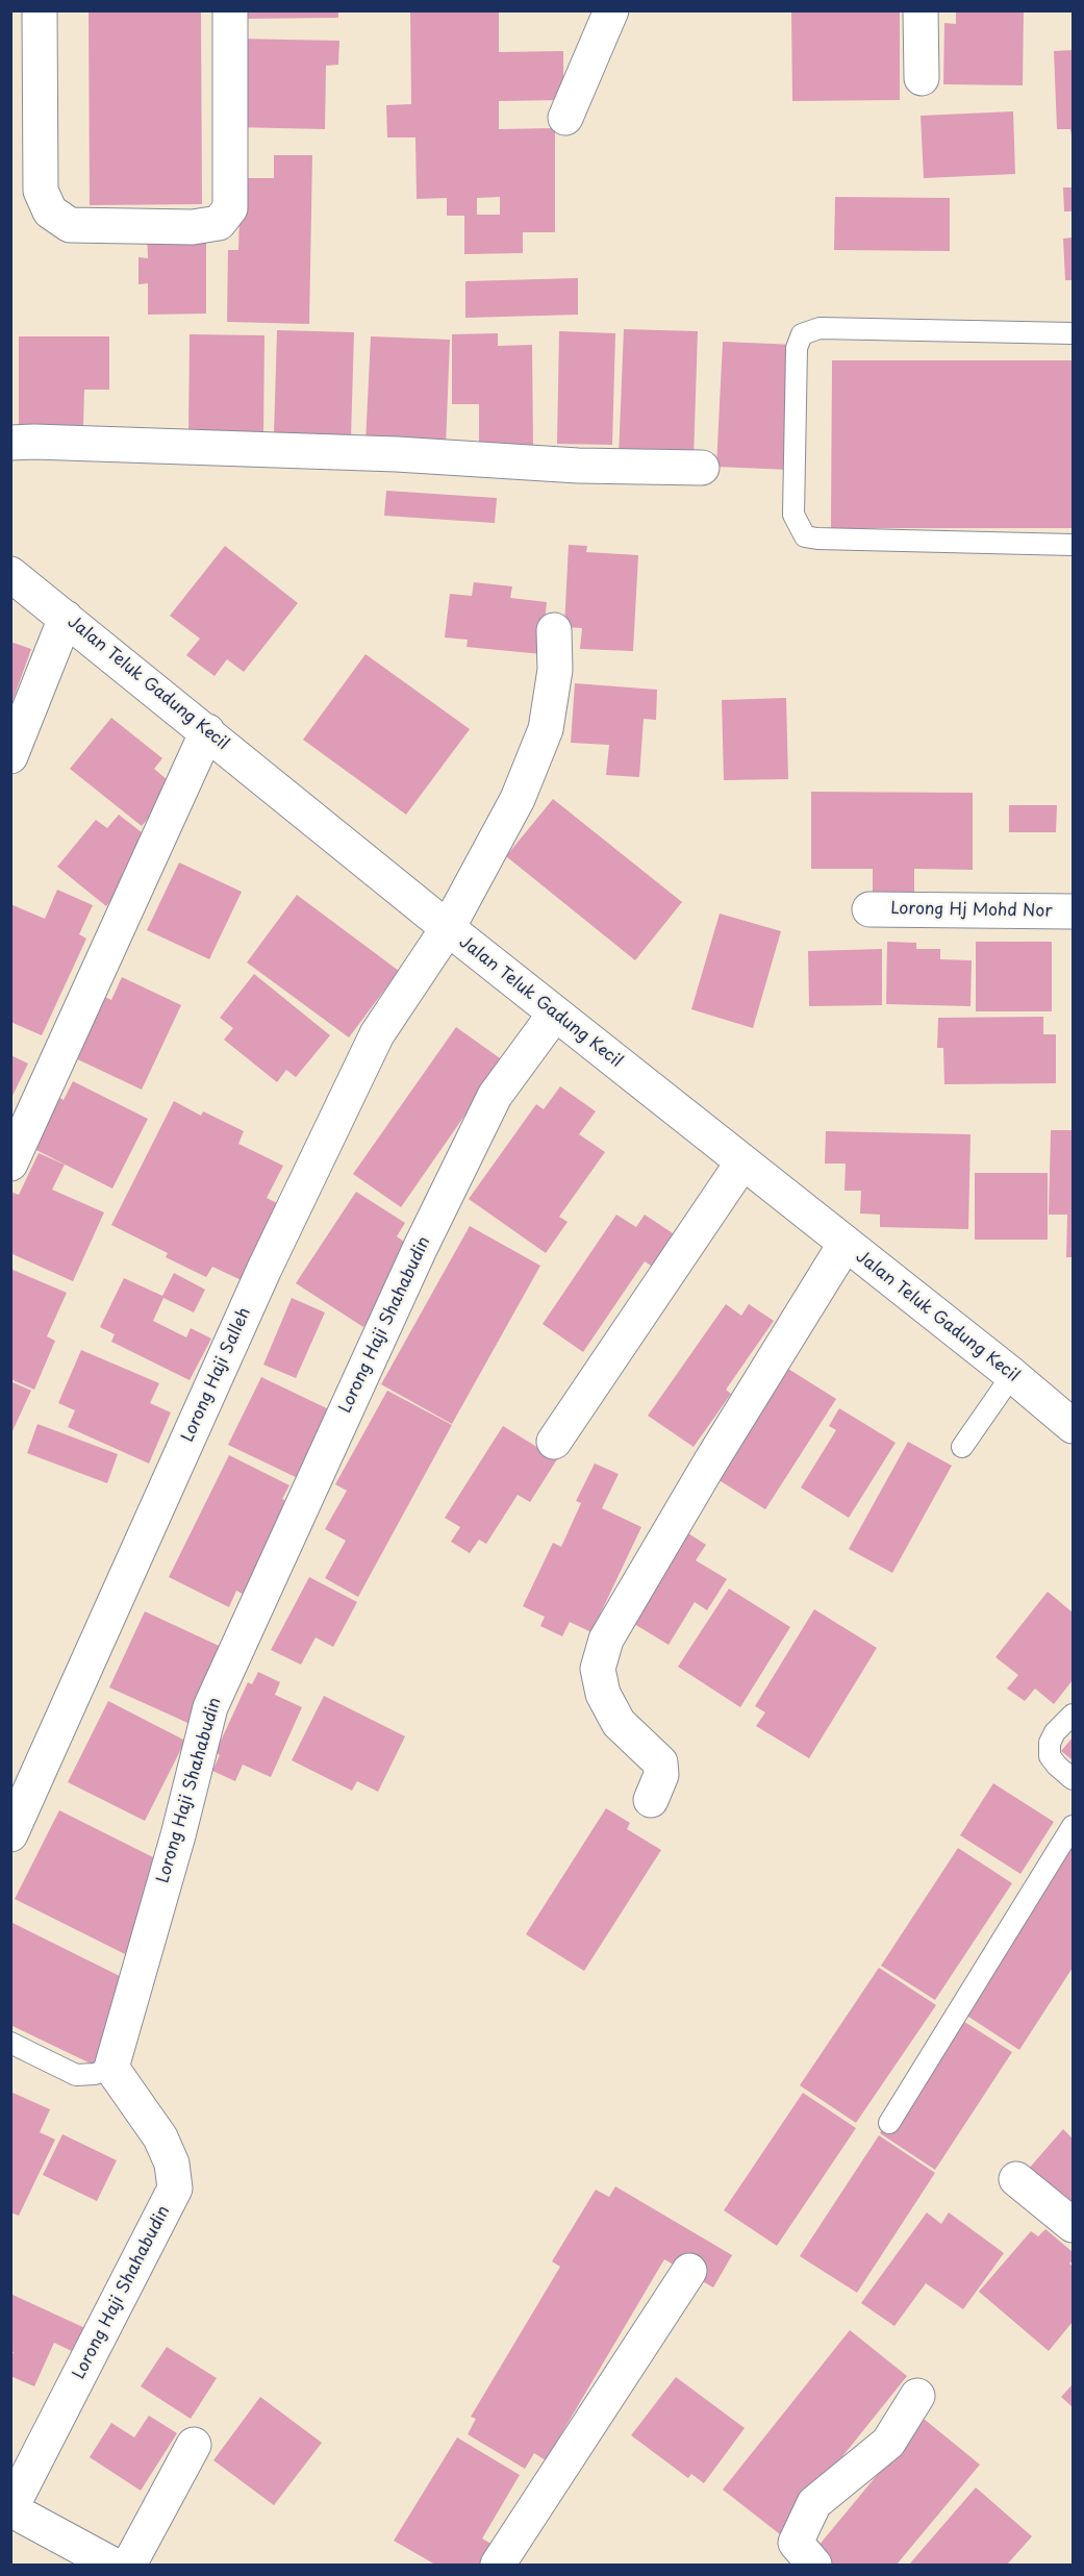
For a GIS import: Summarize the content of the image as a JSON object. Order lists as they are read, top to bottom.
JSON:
{
  "streets": {
    "street": [
      "Jalan Teluk Gadung Kecil",
      "Lorong Hj Mohd Nor",
      "Lorong Haji Shahabudin",
      "Lorong Haji Salleh"
    ]
  },
  "crossings": [
    ["Jalan Teluk Gadung Kecil", "Lorong Haji Shahabudin"],
    ["Jalan Teluk Gadung Kecil", "Lorong Haji Salleh"]
  ]
}
